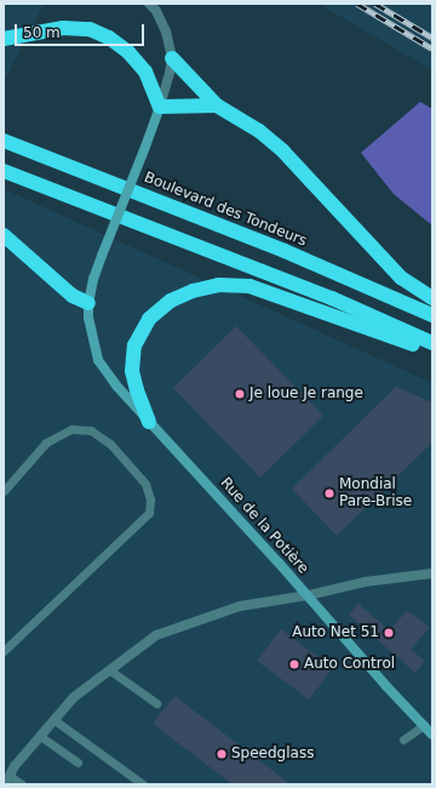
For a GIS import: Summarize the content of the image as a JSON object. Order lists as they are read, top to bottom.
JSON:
{
  "streets": {
    "highway": ["Boulevard des Tondeurs"],
    "main road": ["Rue de la Potière"]
  },
  "places": [
    "Je loue Je range",
    "Mondial Pare-Brise",
    "Auto Net 51",
    "Auto Control",
    "Speedglass"
  ],
  "scale_bar": "50 m"
}
